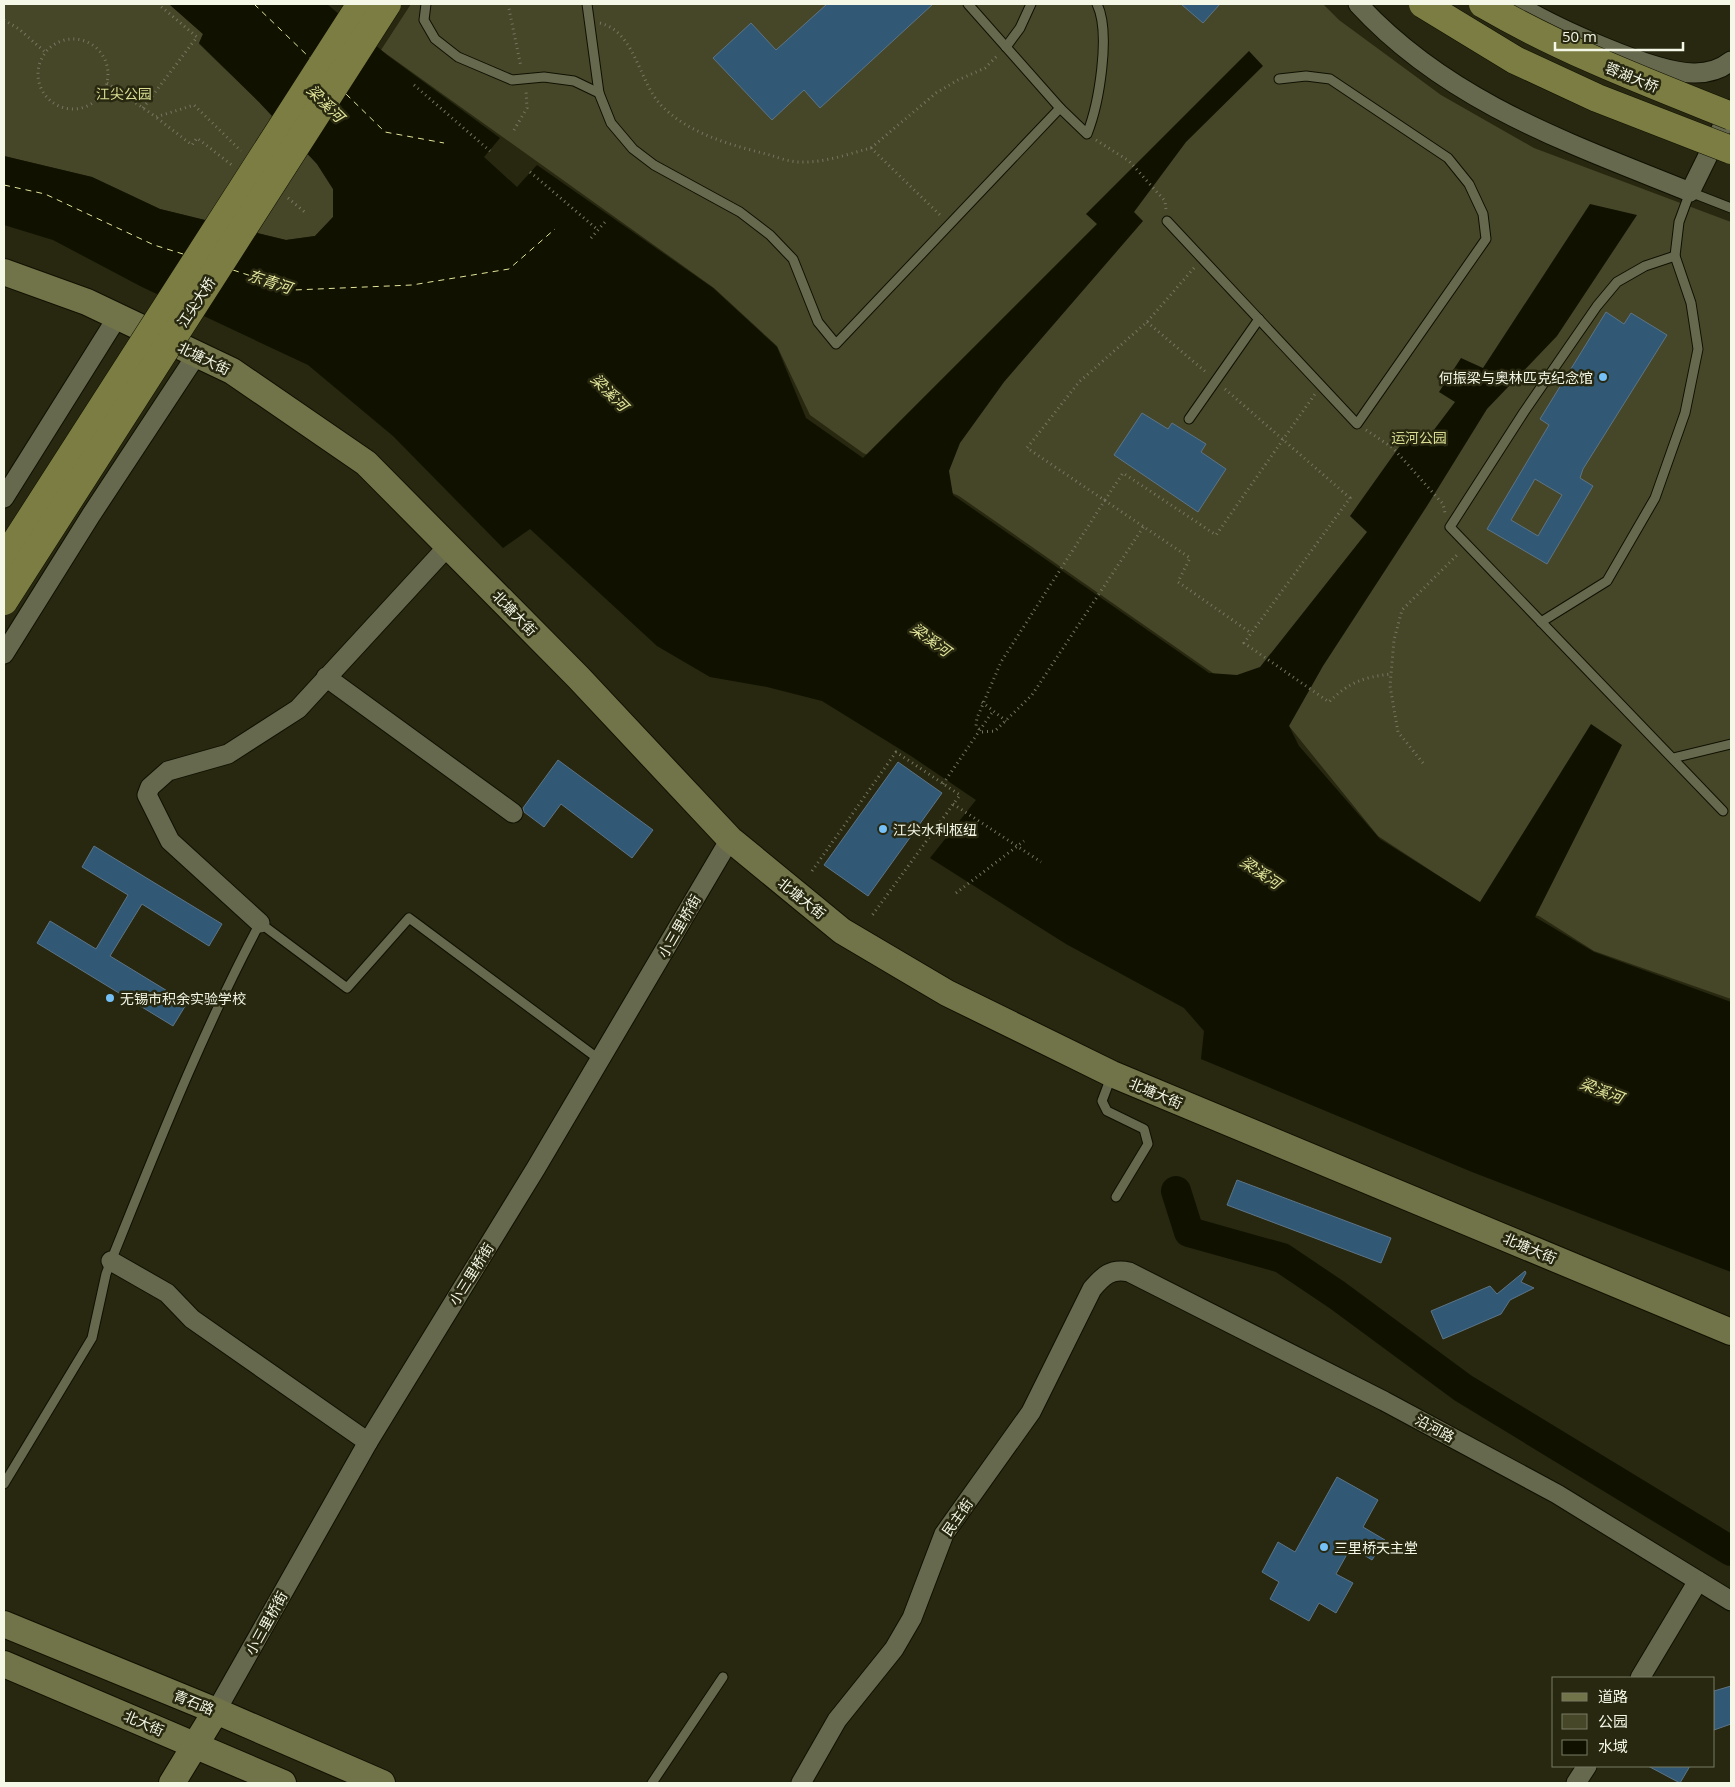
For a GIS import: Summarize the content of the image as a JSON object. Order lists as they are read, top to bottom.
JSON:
{
  "streets": {
    "main road": [
      "蓉湖大桥",
      "江尖大桥",
      "北塘大街",
      "青石路",
      "北大街"
    ],
    "street": ["小三里桥街", "沿河路", "民主街"]
  },
  "crossings": [
    ["北塘大街", "小三里桥街"],
    ["小三里桥街", "青石路"],
    ["沿河路", "民主街"]
  ],
  "water": ["梁溪河", "东青河"],
  "parks": ["江尖公园", "运河公园"],
  "places": [
    "何振梁与奥林匹克纪念馆",
    "江尖水利枢纽",
    "无锡市积余实验学校",
    "三里桥天主堂"
  ],
  "legend": ["道路", "公园", "水域"],
  "scale_bar": "50 m"
}
